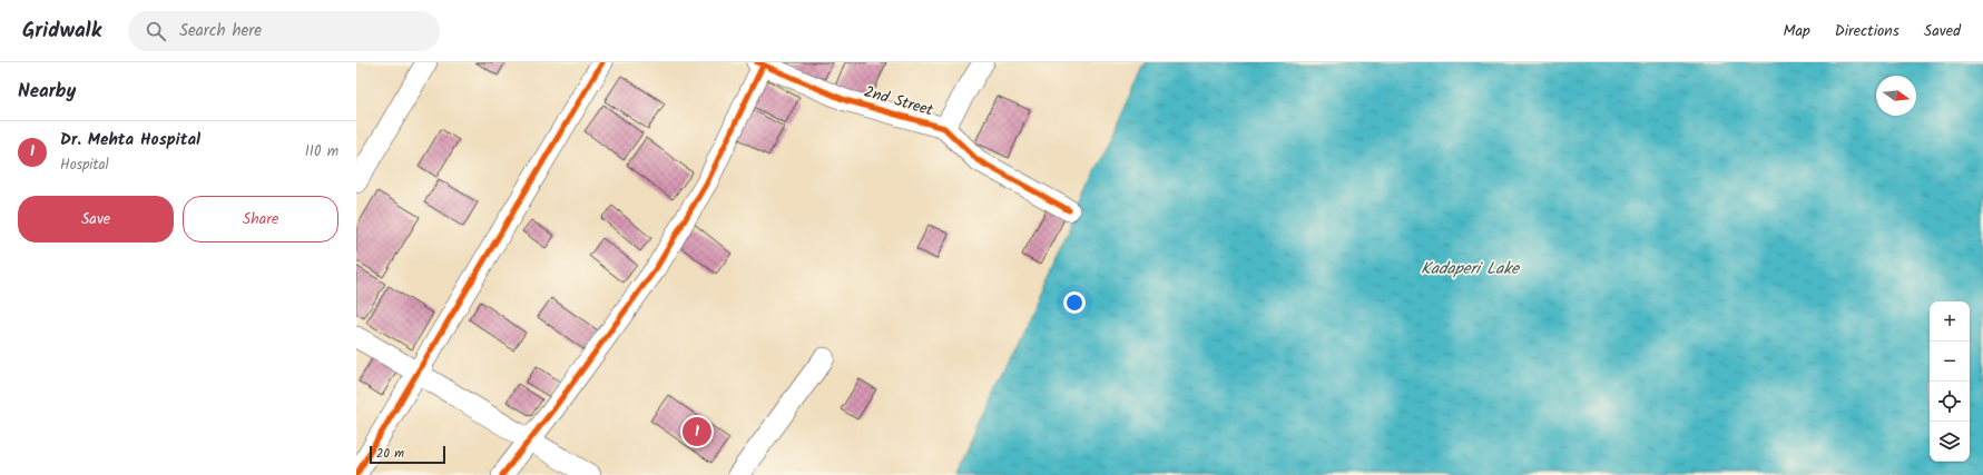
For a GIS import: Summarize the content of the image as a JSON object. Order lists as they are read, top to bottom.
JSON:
{
  "streets": {
    "street": ["2nd Street"]
  },
  "water": ["Kadaperi Lake"],
  "scale_bar": "20 m",
  "north": "right",
  "page": {
    "header": "Gridwalk",
    "search": "Search here",
    "nav": ["Map", "Directions", "Saved"],
    "heading": "Nearby",
    "list": [
      {
        "mark": "1",
        "name": "Dr. Mehta Hospital",
        "note": "Hospital",
        "value": "110 m"
      }
    ],
    "buttons": ["Save", "Share"],
    "map_buttons": ["+", "−"],
    "pins": "1",
    "scale": "20 m"
  }
}
